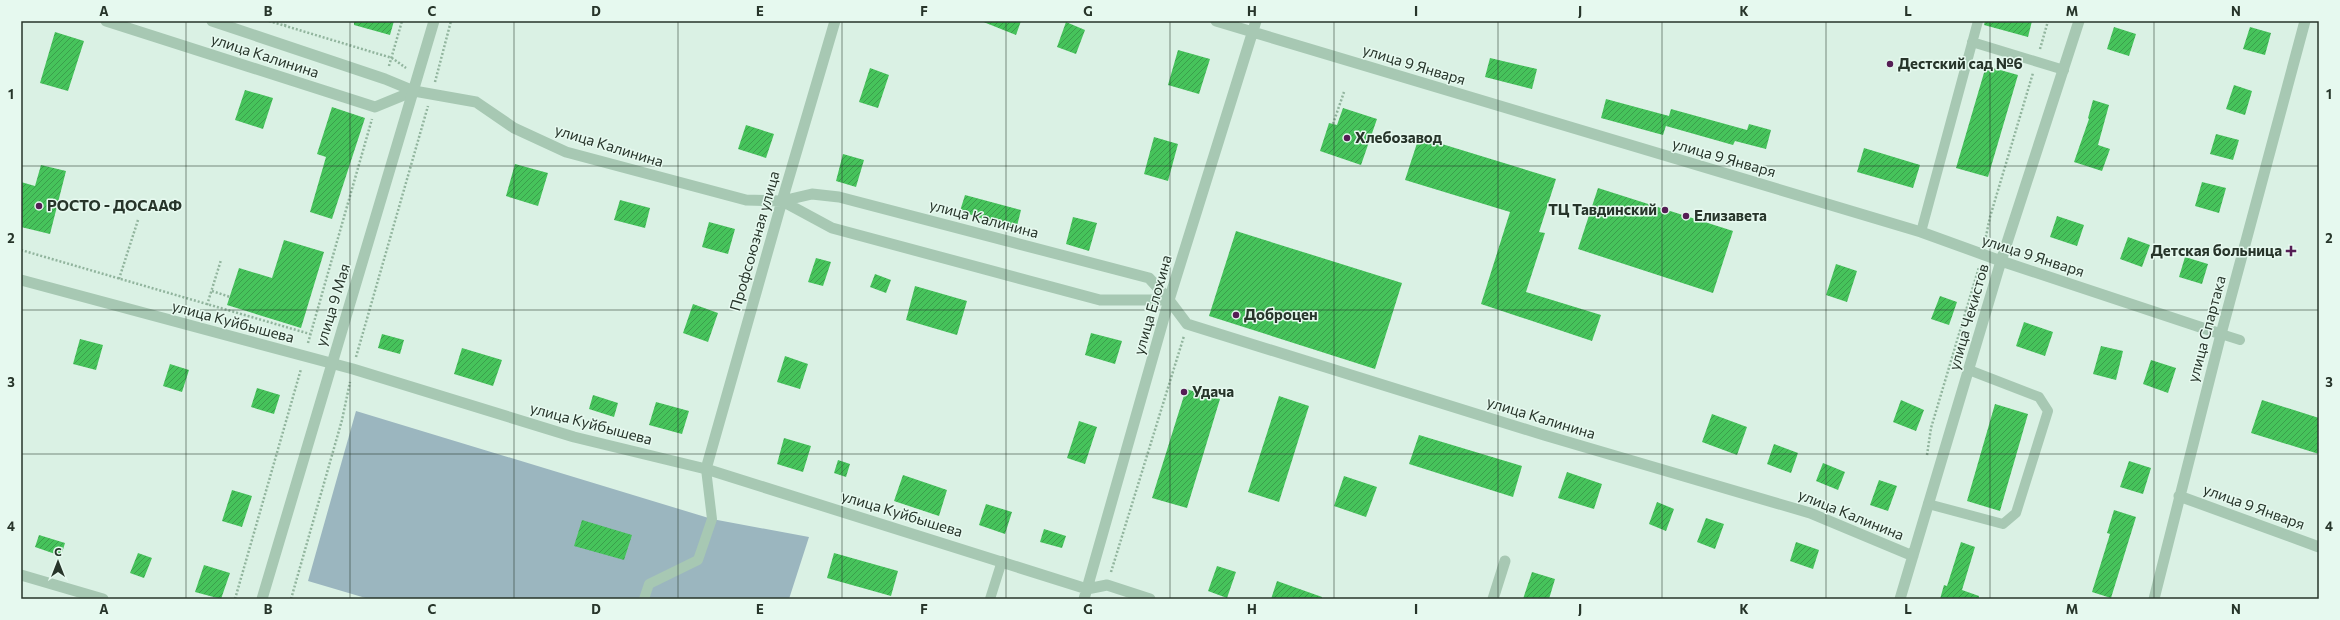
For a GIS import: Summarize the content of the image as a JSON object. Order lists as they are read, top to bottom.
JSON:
{
  "streets": {
    "street": [
      "улица Калинина",
      "улица 9 Января",
      "Профсоюзная улица",
      "улица 9 Мая",
      "улица Елохина",
      "улица Чекистов",
      "улица Куйбышева",
      "улица Спартака"
    ]
  },
  "crossings": [
    ["улица Калинина", "Профсоюзная улица"],
    ["улица Калинина", "улица 9 Мая"],
    ["улица Калинина", "улица Елохина"],
    ["улица Калинина", "улица Чекистов"],
    ["улица 9 Января", "улица Елохина"],
    ["улица 9 Января", "улица Чекистов"],
    ["улица 9 Января", "улица Спартака"],
    ["Профсоюзная улица", "улица Куйбышева"],
    ["улица 9 Мая", "улица Куйбышева"],
    ["улица Елохина", "улица Куйбышева"]
  ],
  "places": {
    "other": [
      "Дестский сад №6",
      "Хлебозавод",
      "РОСТО - ДОСААФ",
      "ТЦ Тавдинский",
      "Елизавета",
      "Доброцен",
      "Удача"
    ],
    "health": ["Детская больница"]
  },
  "north": "top",
  "grid": {
    "columns": [
      "A",
      "B",
      "C",
      "D",
      "E",
      "F",
      "G",
      "H",
      "I",
      "J",
      "K",
      "L",
      "M",
      "N"
    ],
    "rows": [
      "1",
      "2",
      "3",
      "4"
    ]
  }
}
